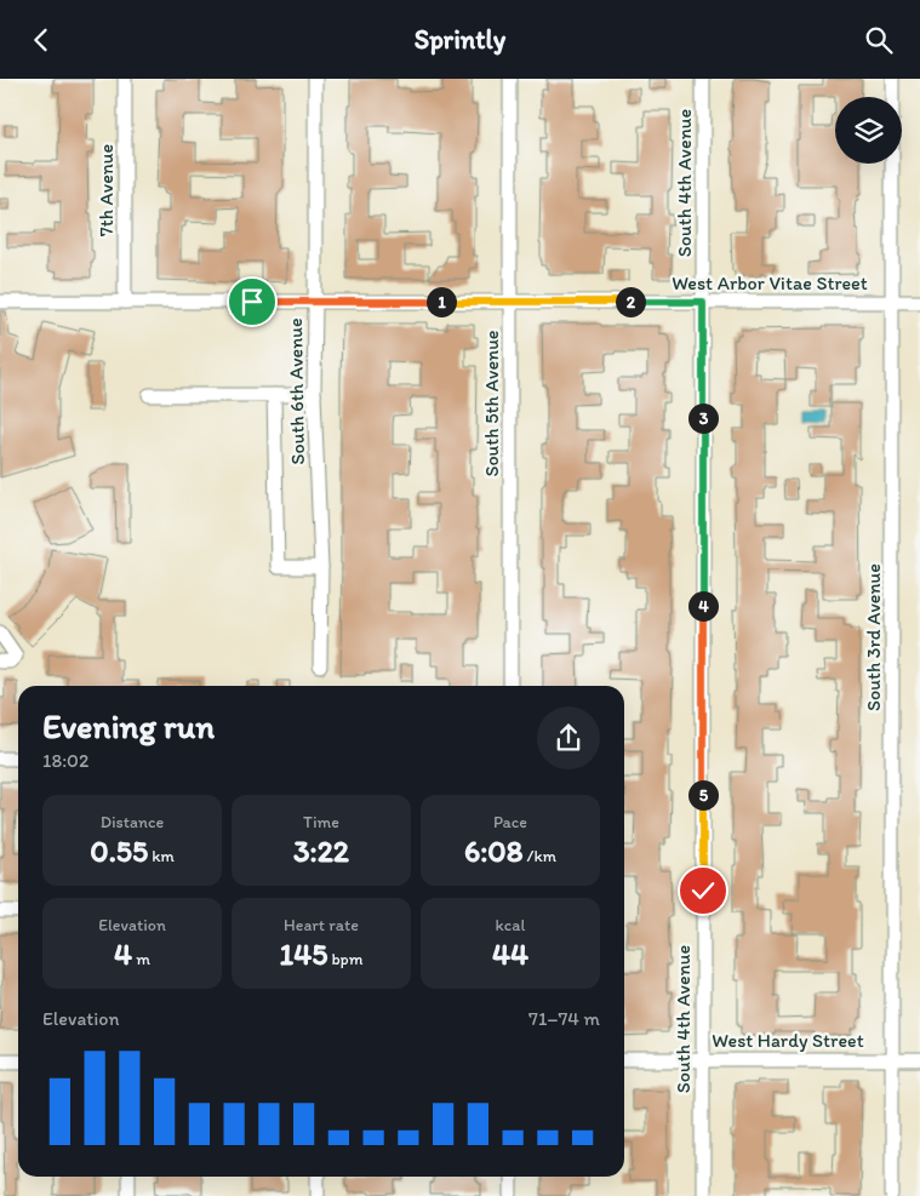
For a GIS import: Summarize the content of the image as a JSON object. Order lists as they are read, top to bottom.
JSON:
{
  "streets": {
    "street": [
      "South 4th Avenue",
      "7th Avenue",
      "West Arbor Vitae Street",
      "South 6th Avenue",
      "South 5th Avenue",
      "South 3rd Avenue",
      "West Hardy Street"
    ]
  },
  "crossings": [
    ["South 4th Avenue", "West Arbor Vitae Street"],
    ["South 4th Avenue", "West Hardy Street"],
    ["7th Avenue", "West Arbor Vitae Street"],
    ["West Arbor Vitae Street", "South 6th Avenue"],
    ["West Arbor Vitae Street", "South 5th Avenue"],
    ["West Arbor Vitae Street", "South 3rd Avenue"],
    ["South 3rd Avenue", "West Hardy Street"]
  ],
  "page": {
    "header": "Sprintly",
    "pins": [
      "1",
      "2",
      "3",
      "4",
      "5"
    ],
    "heading": ["Evening run", "18:02"],
    "stats": [
      ["Distance", "0.55 km"],
      ["Time", "3:22"],
      ["Pace", "6:08 /km"],
      ["Elevation", "4 m"],
      ["Heart rate", "145 bpm"],
      ["kcal", "44"]
    ],
    "chart": ["Elevation", "71–74 m"]
  }
}
